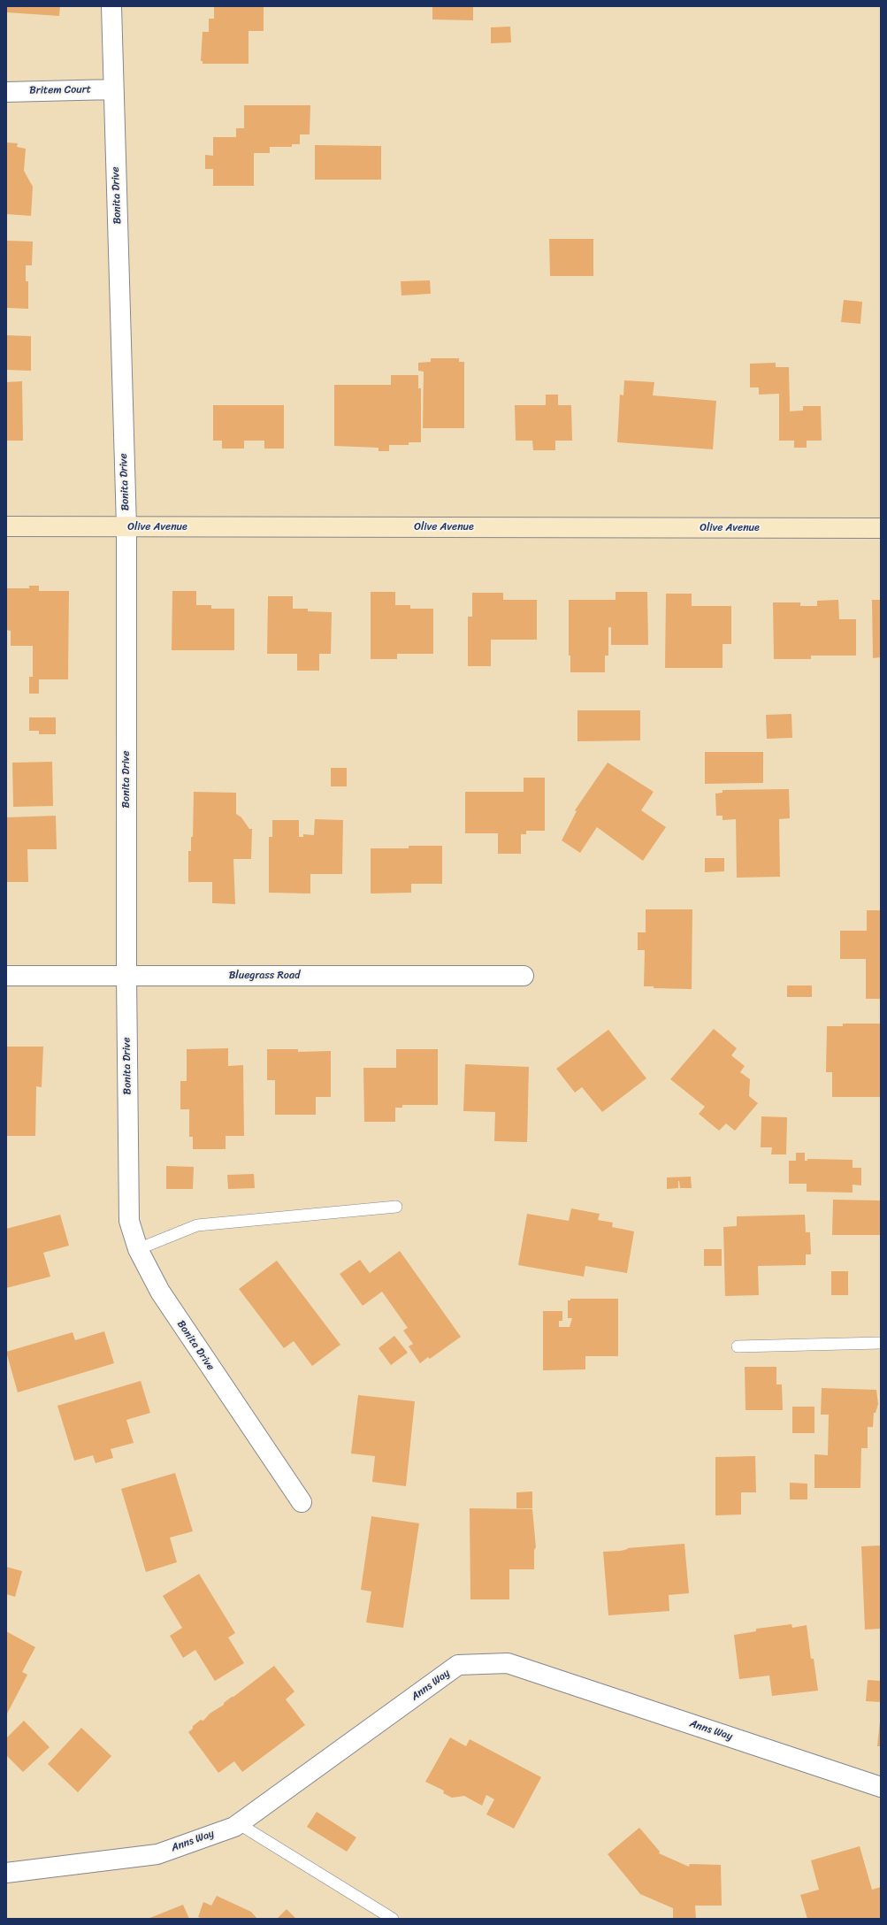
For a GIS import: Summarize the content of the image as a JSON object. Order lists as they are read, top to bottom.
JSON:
{
  "streets": {
    "main road": ["Olive Avenue"],
    "street": [
      "Britem Court",
      "Bonita Drive",
      "Bluegrass Road",
      "Anns Way"
    ]
  },
  "crossings": [
    ["Britem Court", "Bonita Drive"],
    ["Bonita Drive", "Olive Avenue"],
    ["Bonita Drive", "Bluegrass Road"]
  ]
}
